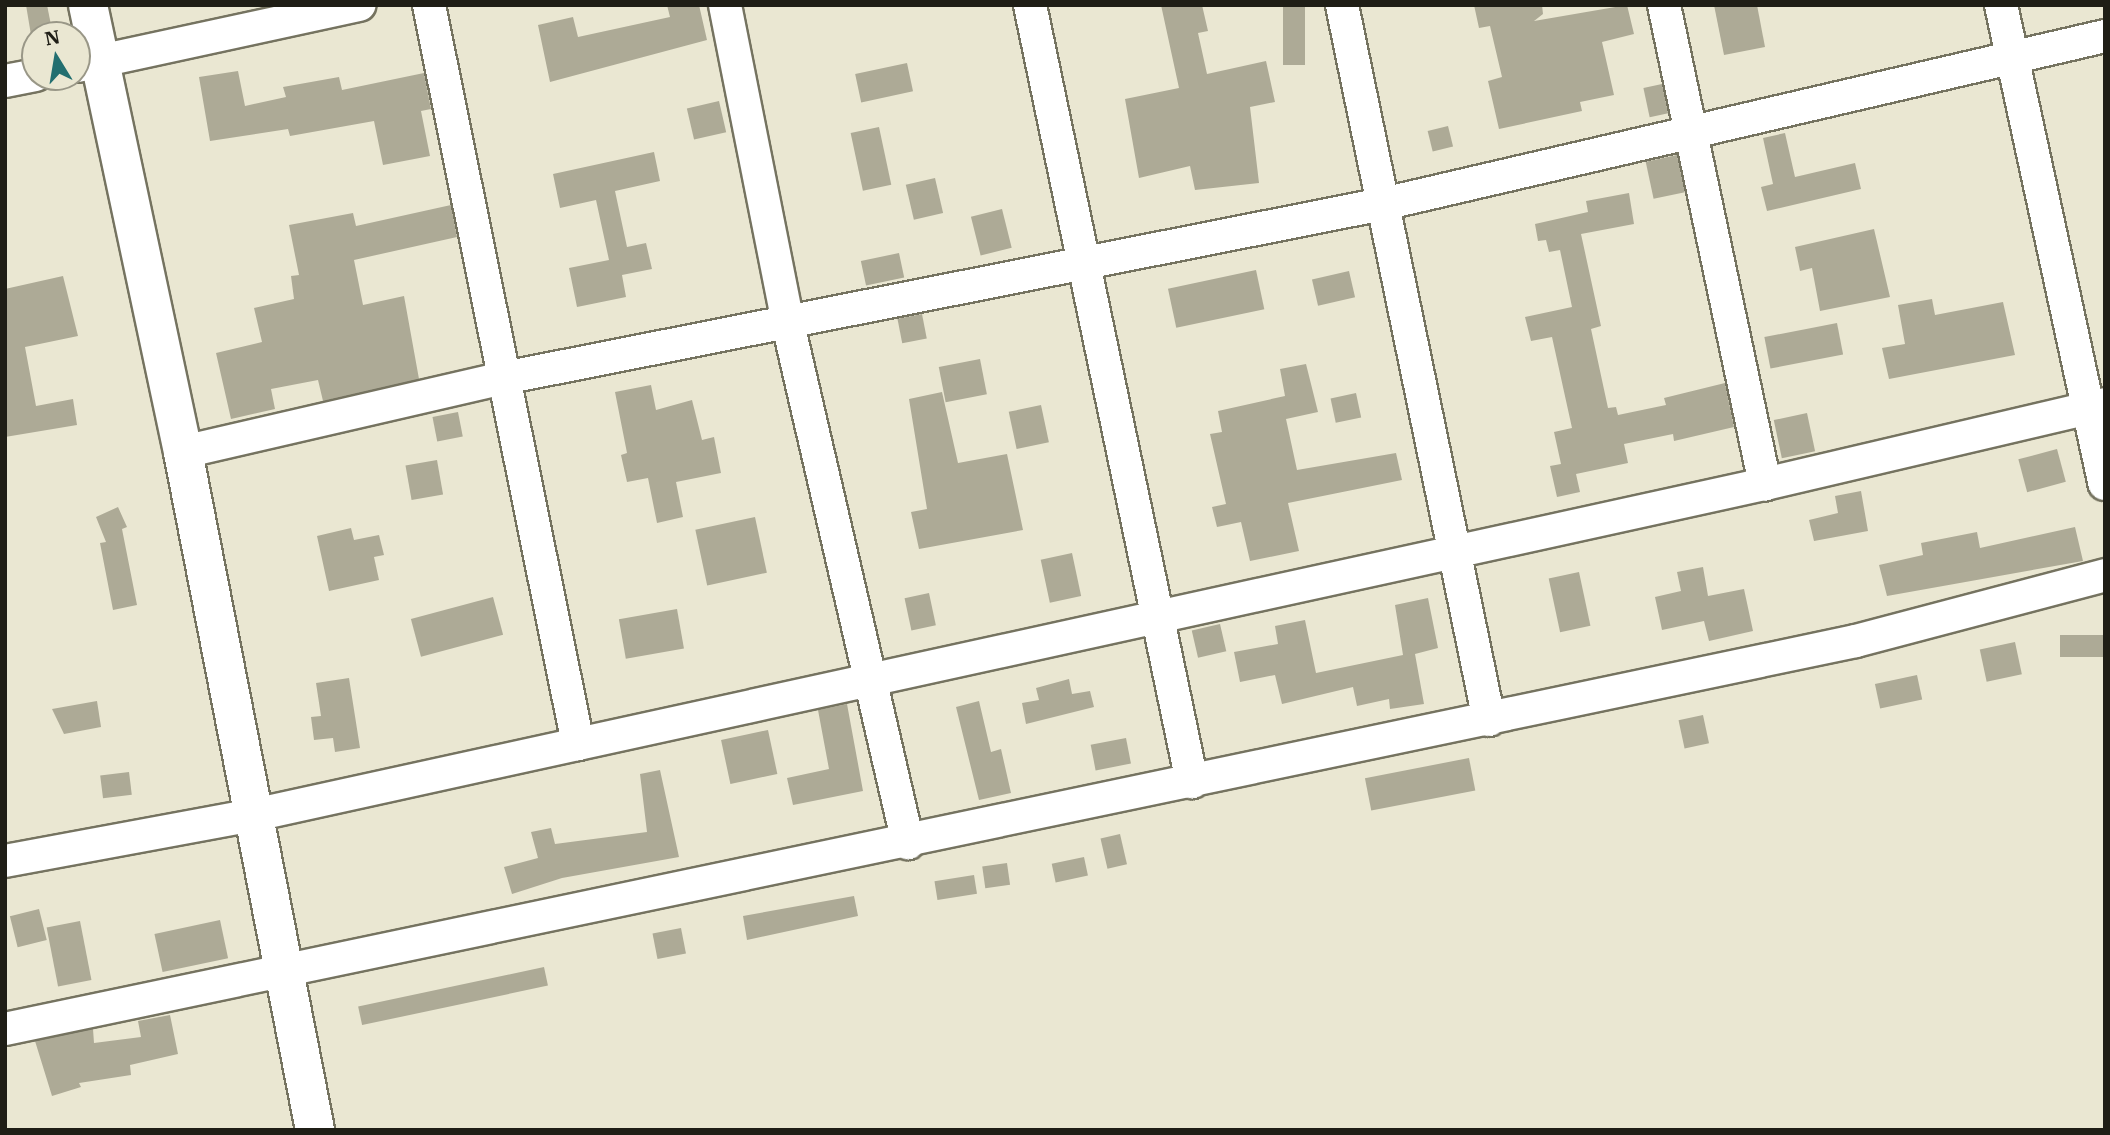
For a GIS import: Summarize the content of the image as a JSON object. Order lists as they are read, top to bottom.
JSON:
{
  "north": "top"
}
